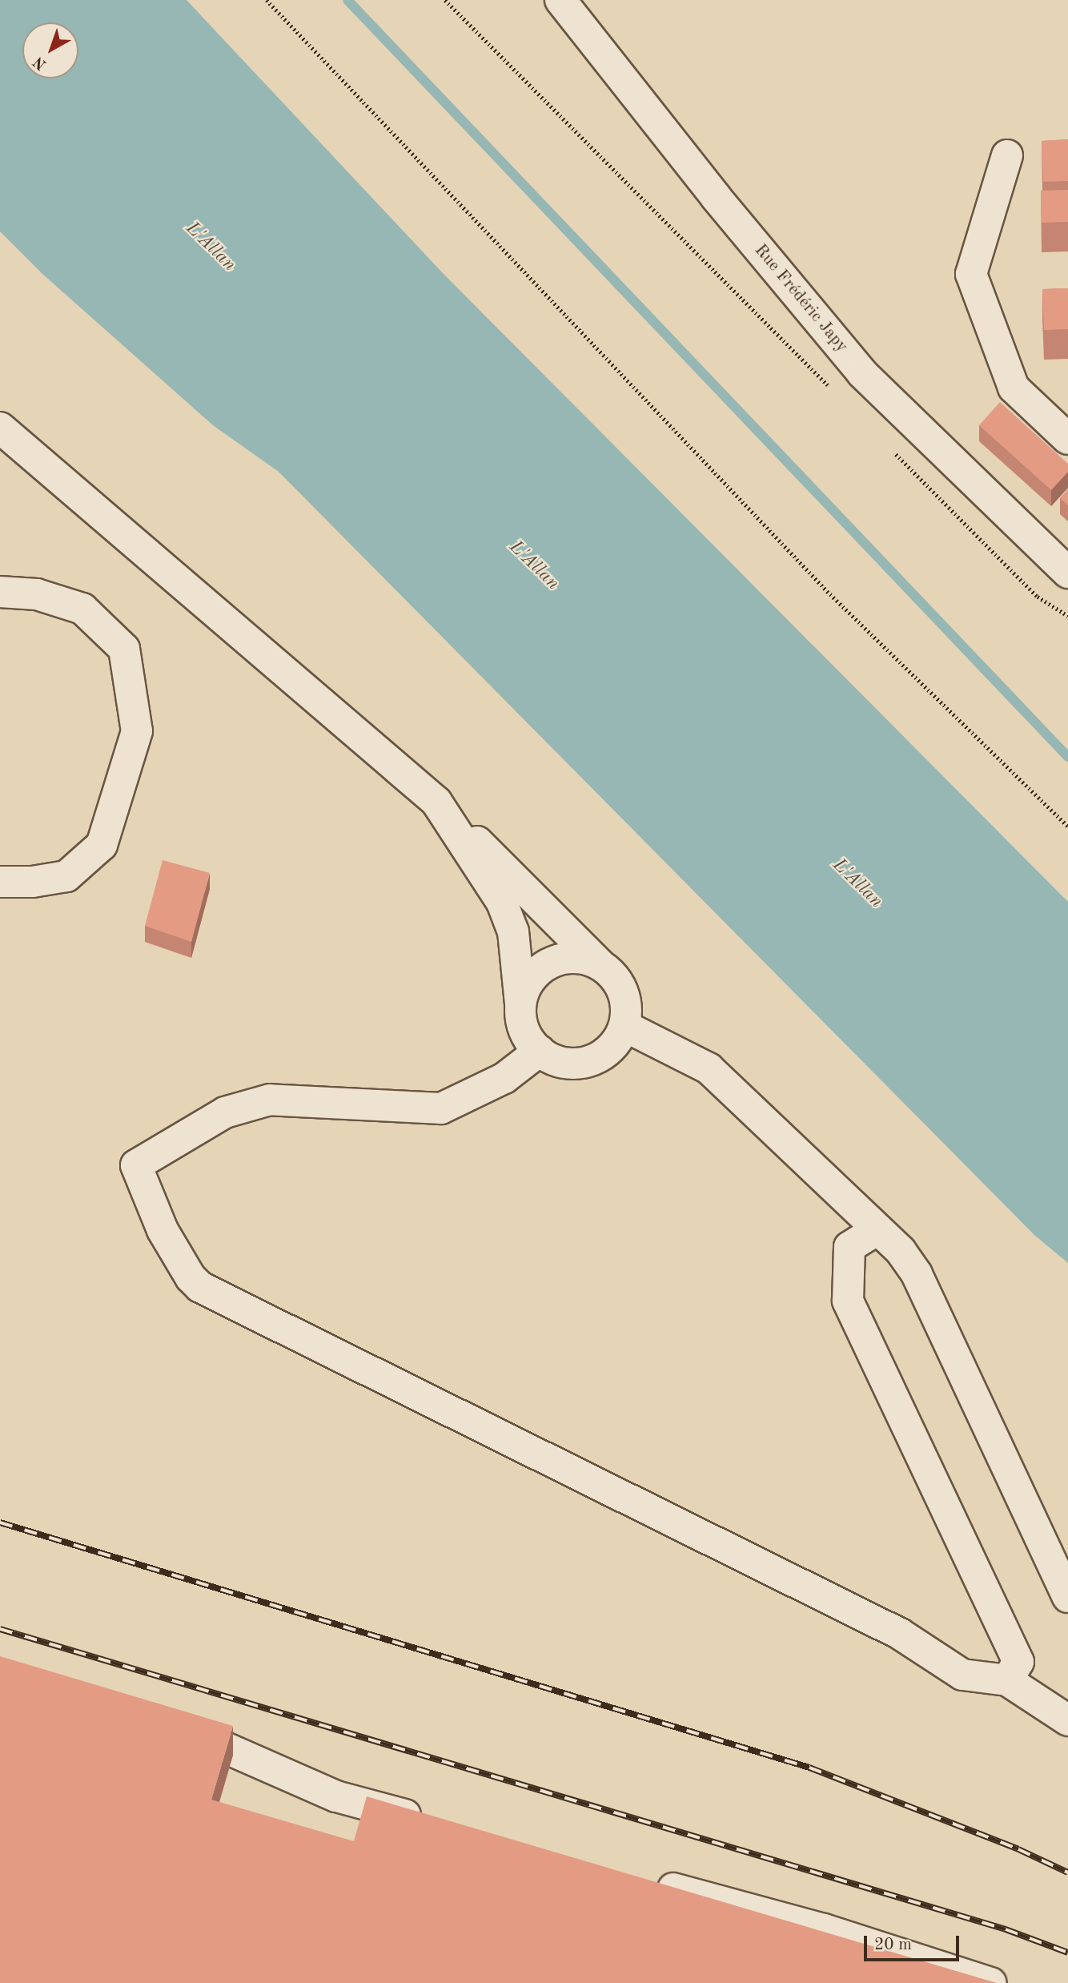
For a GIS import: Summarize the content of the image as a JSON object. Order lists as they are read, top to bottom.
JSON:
{
  "streets": {
    "street": ["Rue Frédéric Japy"]
  },
  "water": ["L'Allan"],
  "scale_bar": "20 m",
  "north": "bottom left"
}
